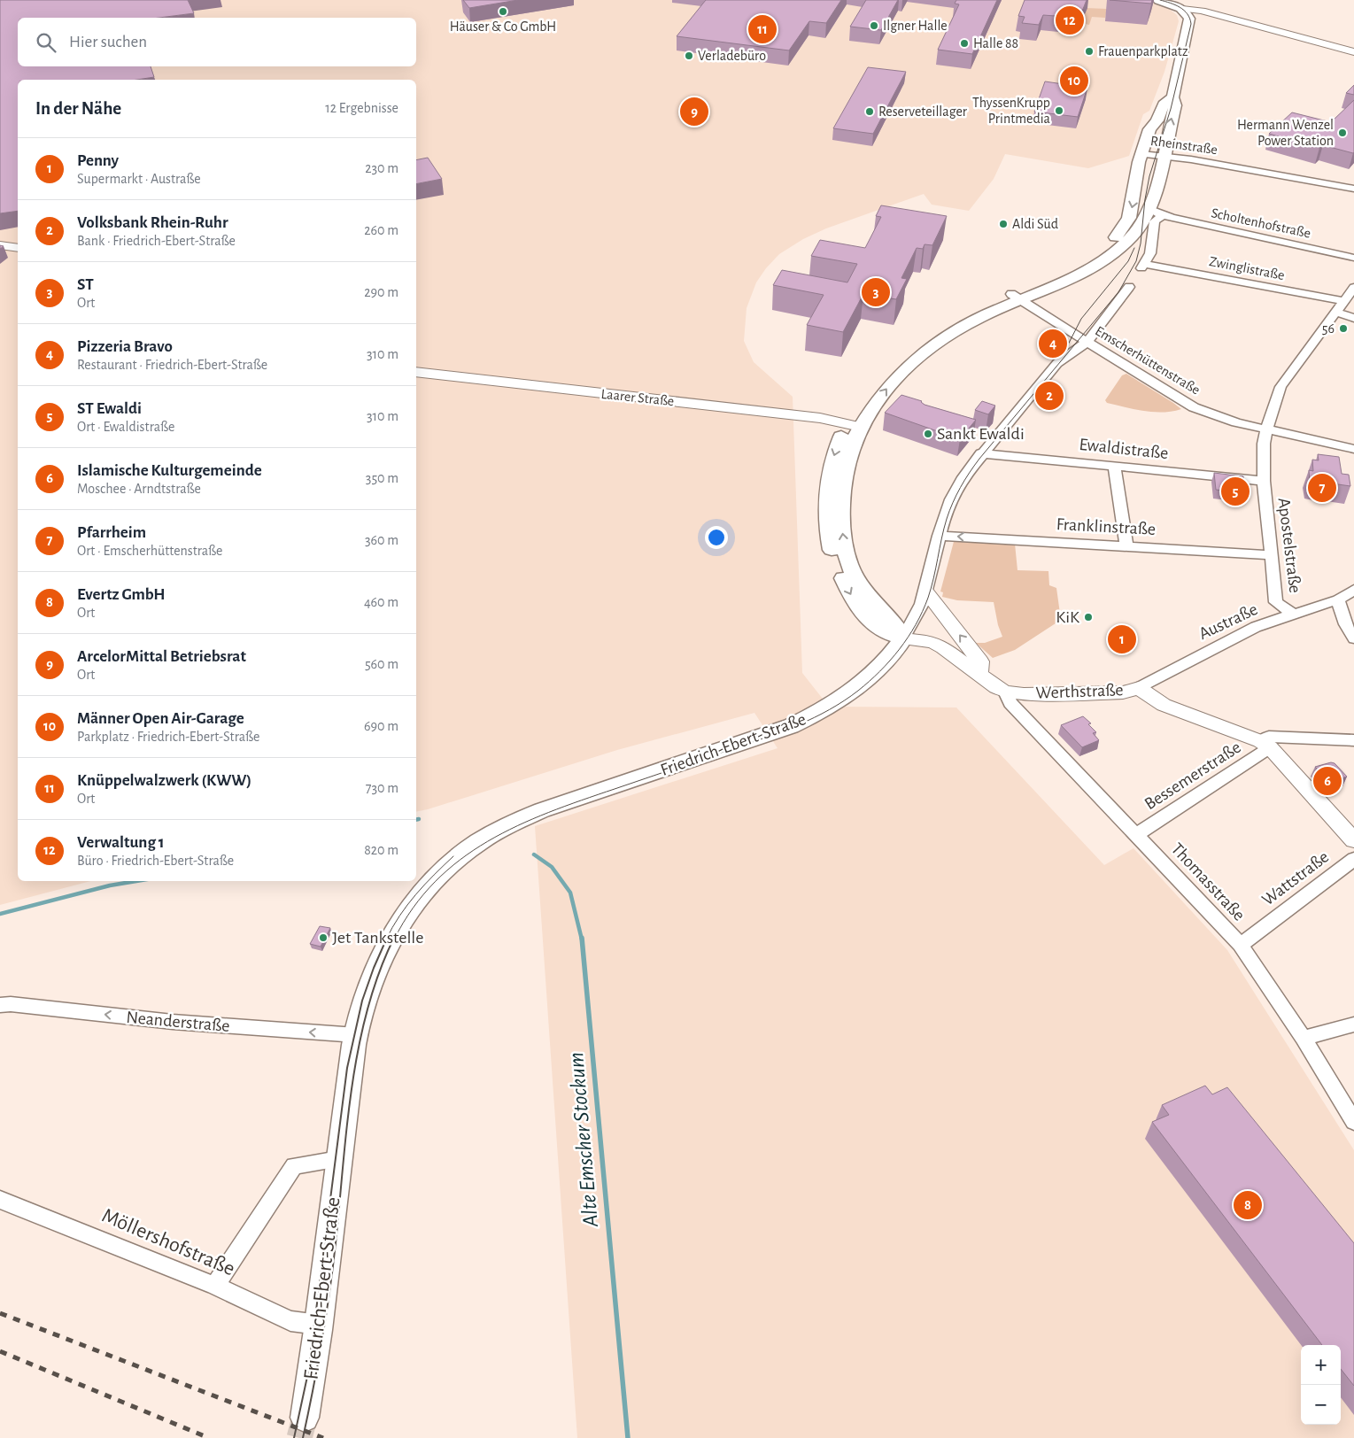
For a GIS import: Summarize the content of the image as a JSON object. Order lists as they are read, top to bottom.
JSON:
{
  "streets": {
    "main road": ["Friedrich-Ebert-Straße"],
    "street": [
      "Rheinstraße",
      "Scholtenhofstraße",
      "Zwinglistraße",
      "Emscherhüttenstraße",
      "Laarer Straße",
      "Ewaldistraße",
      "Franklinstraße",
      "Apostelstraße",
      "Austraße",
      "Werthstraße",
      "Bessemerstraße",
      "Wattstraße",
      "Thomasstraße",
      "Neanderstraße",
      "Möllershofstraße"
    ]
  },
  "crossings": [
    ["Scholtenhofstraße", "Zwinglistraße"],
    ["Zwinglistraße", "Apostelstraße"],
    ["Emscherhüttenstraße", "Apostelstraße"],
    ["Emscherhüttenstraße", "Friedrich-Ebert-Straße"],
    ["Ewaldistraße", "Apostelstraße"],
    ["Ewaldistraße", "Friedrich-Ebert-Straße"],
    ["Franklinstraße", "Apostelstraße"],
    ["Franklinstraße", "Friedrich-Ebert-Straße"],
    ["Apostelstraße", "Austraße"],
    ["Austraße", "Werthstraße"],
    ["Werthstraße", "Friedrich-Ebert-Straße"],
    ["Werthstraße", "Bessemerstraße"],
    ["Werthstraße", "Thomasstraße"],
    ["Friedrich-Ebert-Straße", "Neanderstraße"],
    ["Friedrich-Ebert-Straße", "Möllershofstraße"],
    ["Bessemerstraße", "Thomasstraße"],
    ["Wattstraße", "Thomasstraße"]
  ],
  "one_way": ["Franklinstraße", "Neanderstraße"],
  "water": ["Alte Emscher Stockum"],
  "places": [
    "Häuser & Co GmbH",
    "Ilgner Halle",
    "Halle 88",
    "Frauenparkplatz",
    "Verladebüro",
    "ThyssenKrupp Printmedia",
    "Reserveteillager",
    "Hermann Wenzel Power Station",
    "Aldi Süd",
    "56",
    "Sankt Ewaldi",
    "KiK",
    "Jet Tankstelle"
  ],
  "page": {
    "pins": [
      "12",
      "11",
      "10",
      "9",
      "3",
      "4",
      "2",
      "7",
      "5",
      "1",
      "6",
      "8"
    ],
    "search": "Hier suchen",
    "heading": ["In der Nähe", "12 Ergebnisse"],
    "list": [
      {
        "mark": "1",
        "name": "Penny",
        "note": "Supermarkt · Austraße",
        "value": "230 m"
      },
      {
        "mark": "2",
        "name": "Volksbank Rhein-Ruhr",
        "note": "Bank · Friedrich-Ebert-Straße",
        "value": "260 m"
      },
      {
        "mark": "3",
        "name": "ST",
        "note": "Ort",
        "value": "290 m"
      },
      {
        "mark": "4",
        "name": "Pizzeria Bravo",
        "note": "Restaurant · Friedrich-Ebert-Straße",
        "value": "310 m"
      },
      {
        "mark": "5",
        "name": "ST Ewaldi",
        "note": "Ort · Ewaldistraße",
        "value": "310 m"
      },
      {
        "mark": "6",
        "name": "Islamische Kulturgemeinde",
        "note": "Moschee · Arndtstraße",
        "value": "350 m"
      },
      {
        "mark": "7",
        "name": "Pfarrheim",
        "note": "Ort · Emscherhüttenstraße",
        "value": "360 m"
      },
      {
        "mark": "8",
        "name": "Evertz GmbH",
        "note": "Ort",
        "value": "460 m"
      },
      {
        "mark": "9",
        "name": "ArcelorMittal Betriebsrat",
        "note": "Ort",
        "value": "560 m"
      },
      {
        "mark": "10",
        "name": "Männer Open Air-Garage",
        "note": "Parkplatz · Friedrich-Ebert-Straße",
        "value": "690 m"
      },
      {
        "mark": "11",
        "name": "Knüppelwalzwerk (KWW)",
        "note": "Ort",
        "value": "730 m"
      },
      {
        "mark": "12",
        "name": "Verwaltung 1",
        "note": "Büro · Friedrich-Ebert-Straße",
        "value": "820 m"
      }
    ],
    "map_buttons": ["+", "−"]
  }
}
